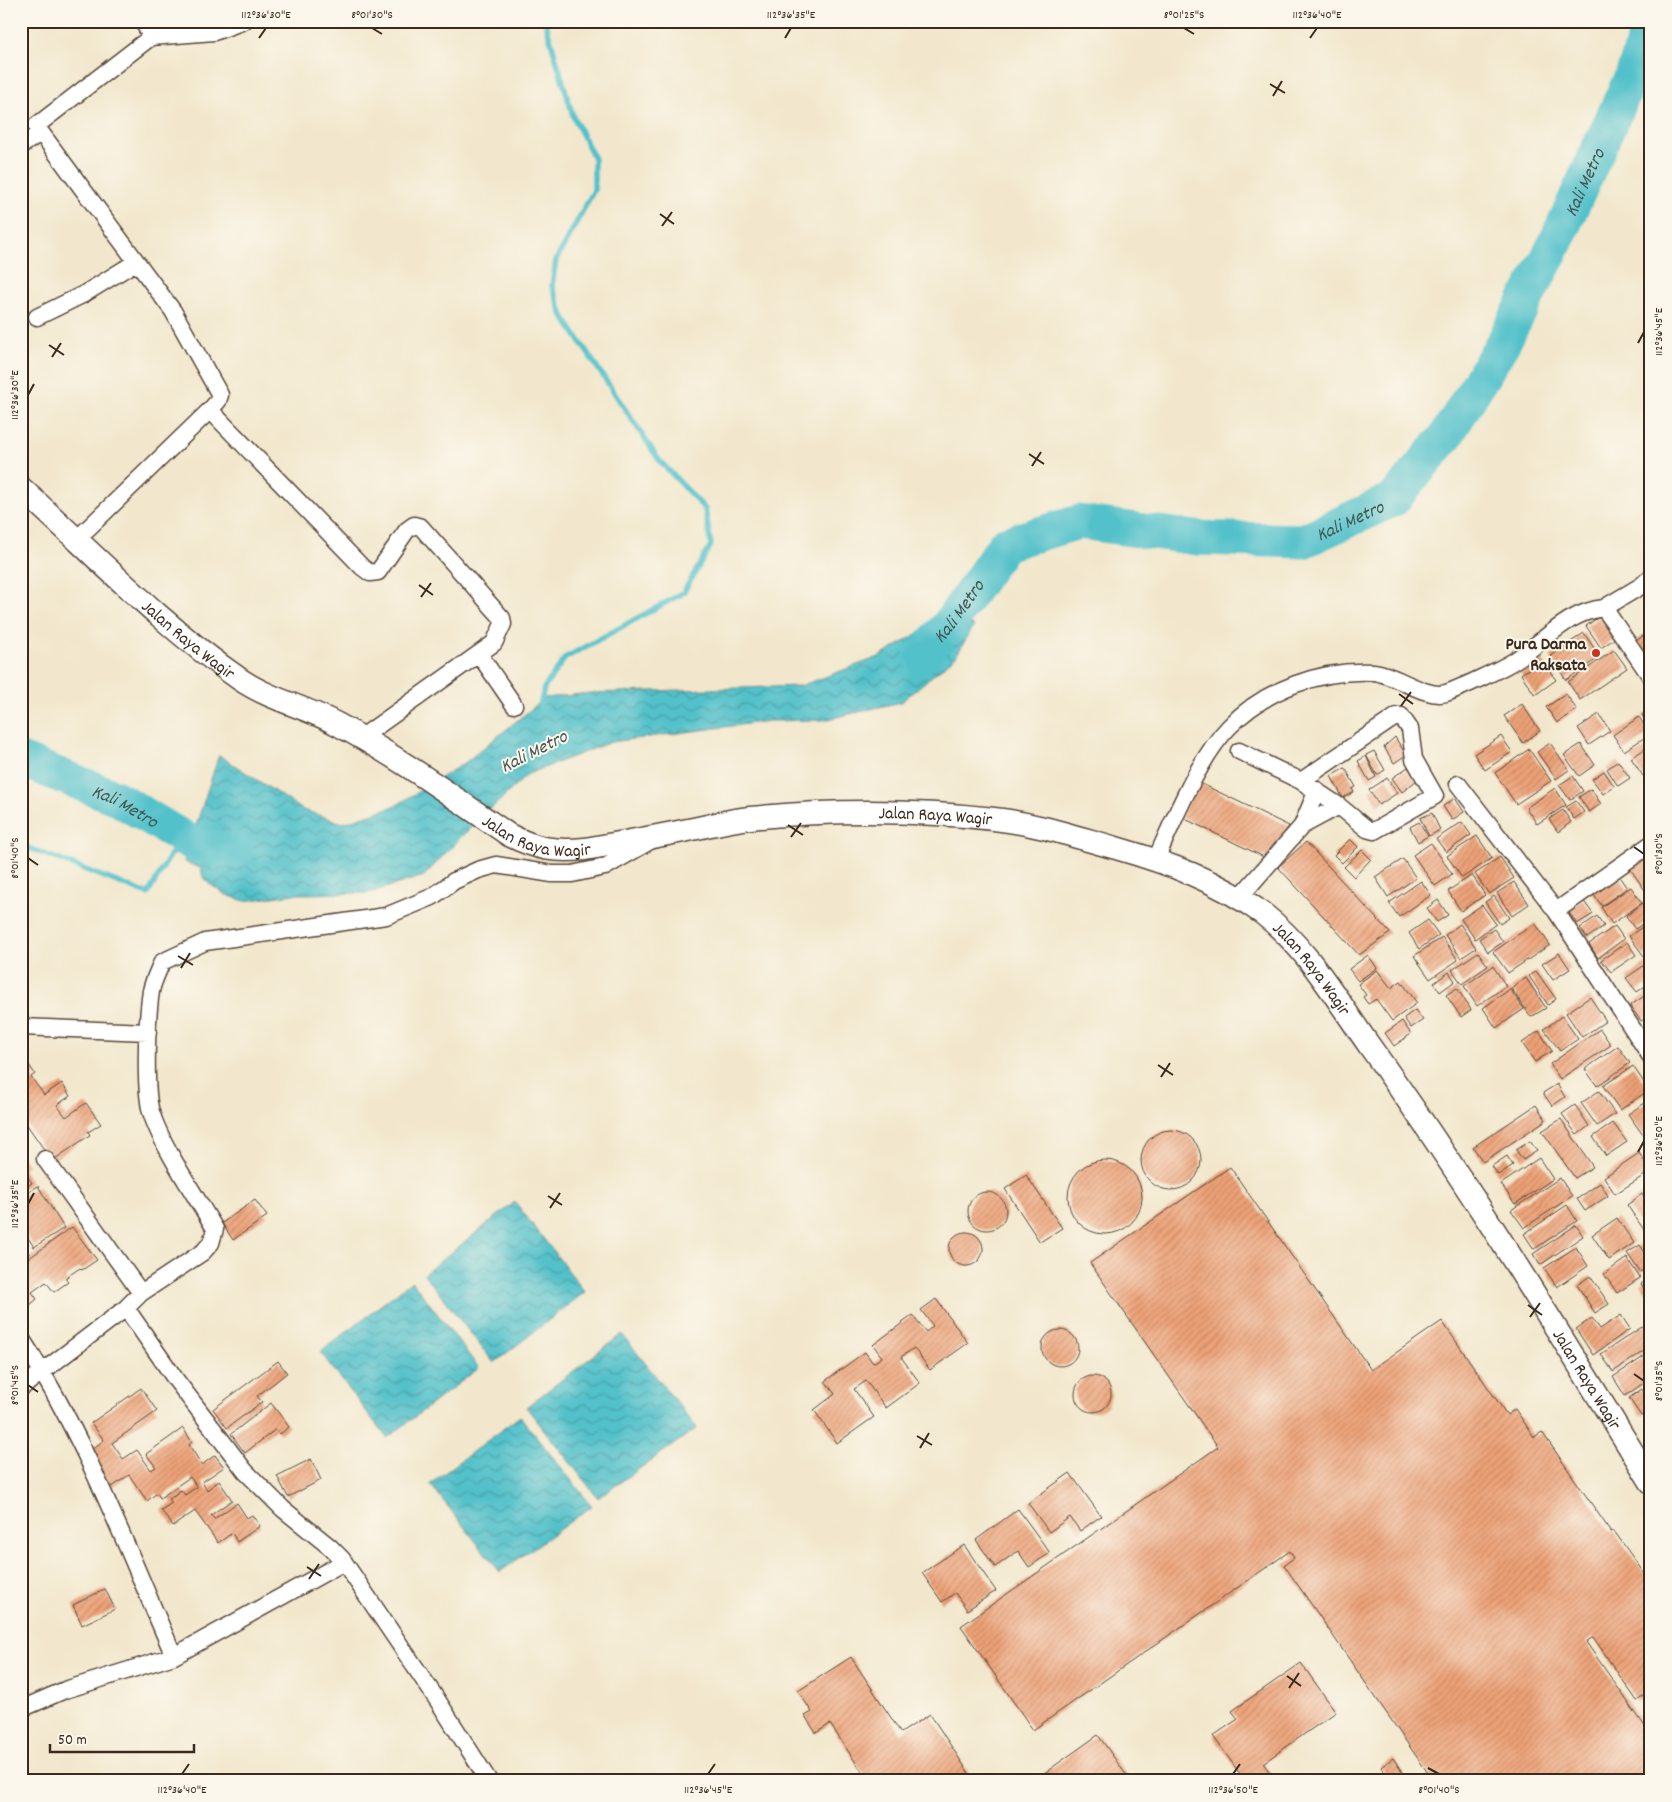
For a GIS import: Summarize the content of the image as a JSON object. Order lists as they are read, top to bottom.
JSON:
{
  "streets": {
    "main road": ["Jalan Raya Wagir"]
  },
  "water": ["Kali Metro"],
  "places": ["Pura Darma Raksata"],
  "scale_bar": "50 m",
  "coordinates": [
    "112°36'30\"E",
    "8°01'30\"S",
    "112°36'35\"E",
    "8°01'25\"S",
    "112°36'40\"E",
    "112°36'45\"E",
    "8°01'40\"S",
    "112°36'50\"E",
    "8°01'35\"S",
    "8°01'45\"S"
  ]
}
